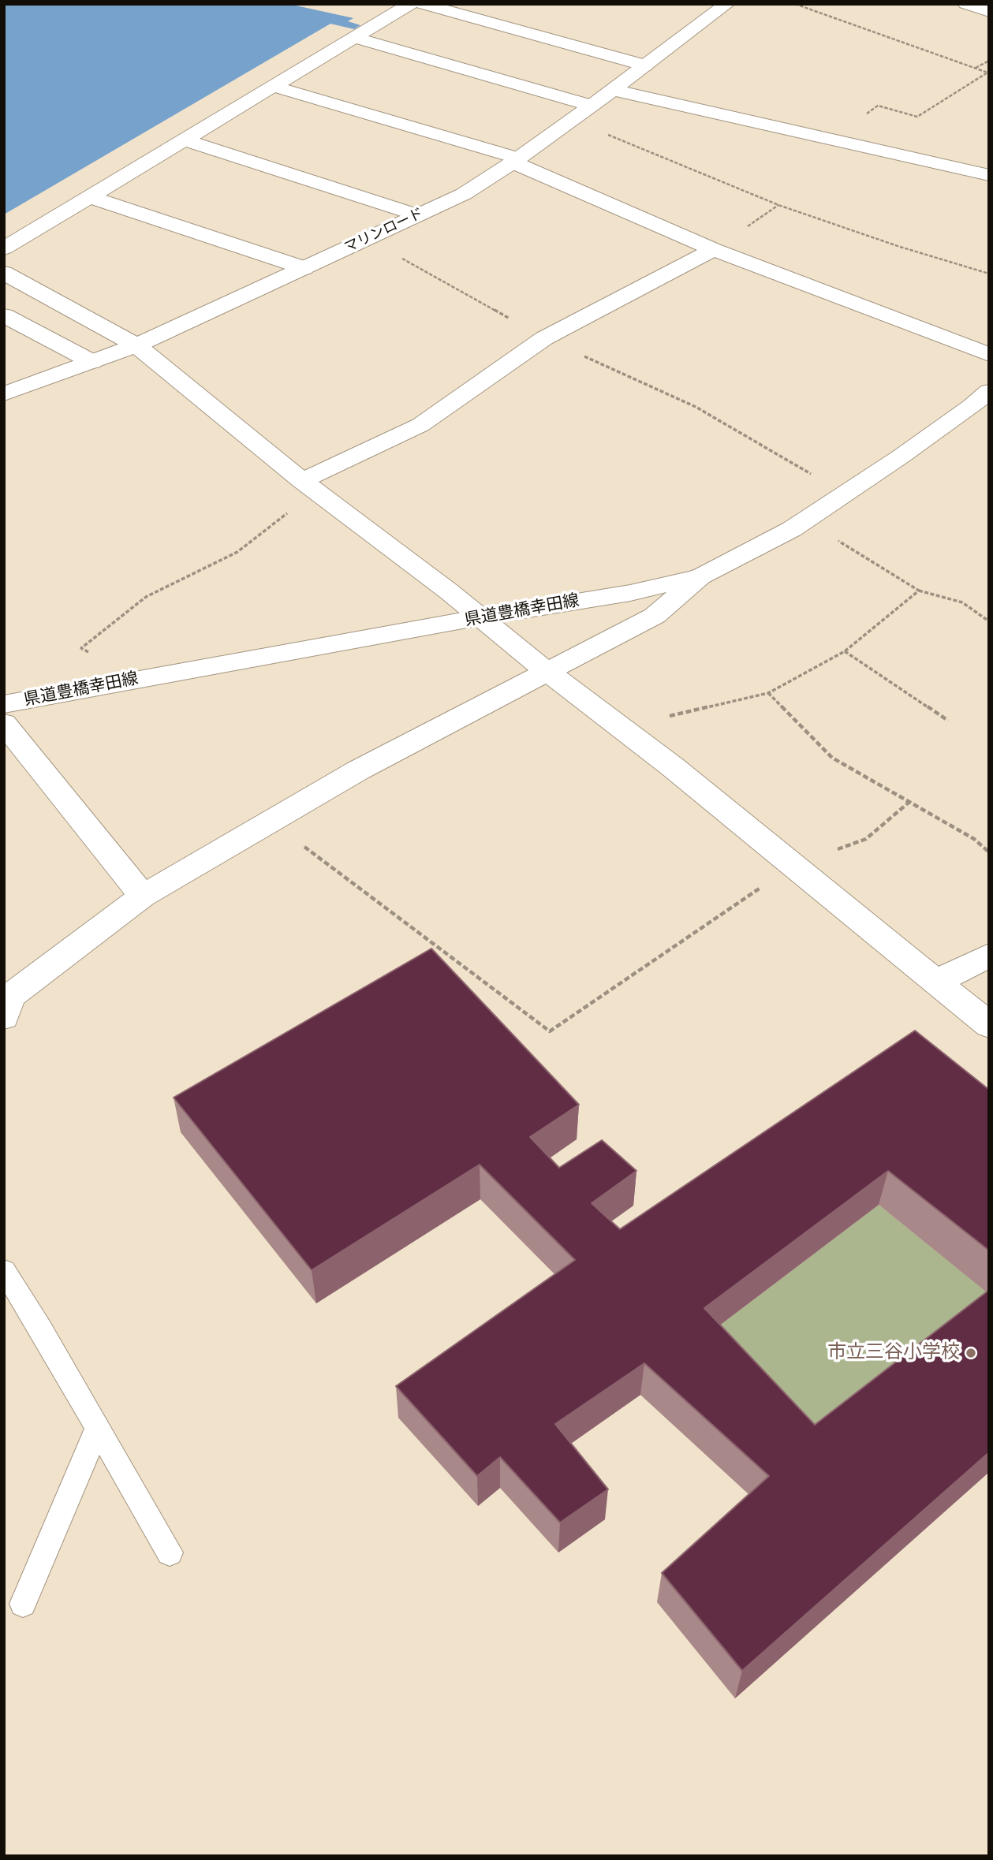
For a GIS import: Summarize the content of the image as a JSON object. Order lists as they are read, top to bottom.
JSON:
{
  "streets": {
    "street": ["マリンロード", "県道豊橋幸田線"]
  },
  "places": ["市立三谷小学校"]
}
